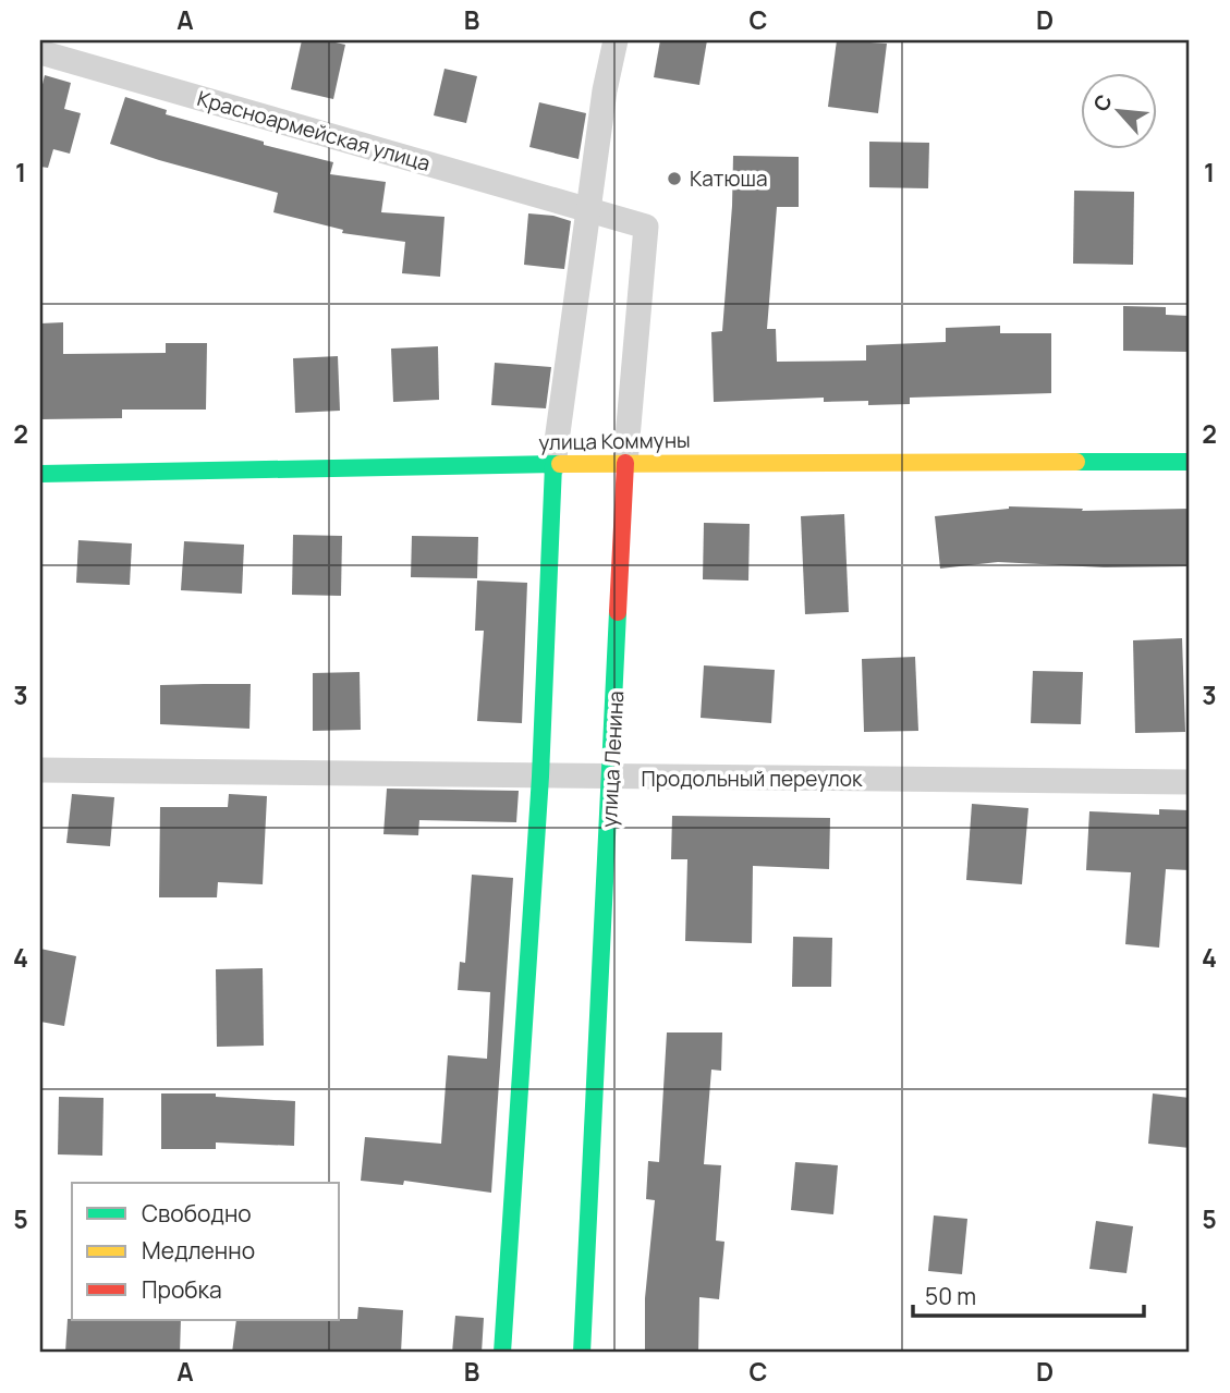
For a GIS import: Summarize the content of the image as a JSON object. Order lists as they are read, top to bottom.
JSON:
{
  "streets": {
    "street": [
      "Красноармейская улица",
      "улица Коммуны",
      "улица Ленина",
      "Продольный переулок"
    ]
  },
  "crossings": [
    ["Красноармейская улица", "улица Ленина"],
    ["улица Коммуны", "улица Ленина"],
    ["улица Ленина", "Продольный переулок"]
  ],
  "places": ["Катюша"],
  "legend": ["Свободно", "Медленно", "Пробка"],
  "scale_bar": "50 m",
  "north": "top left",
  "grid": {
    "columns": [
      "A",
      "B",
      "C",
      "D"
    ],
    "rows": [
      "1",
      "2",
      "3",
      "4",
      "5"
    ]
  }
}
